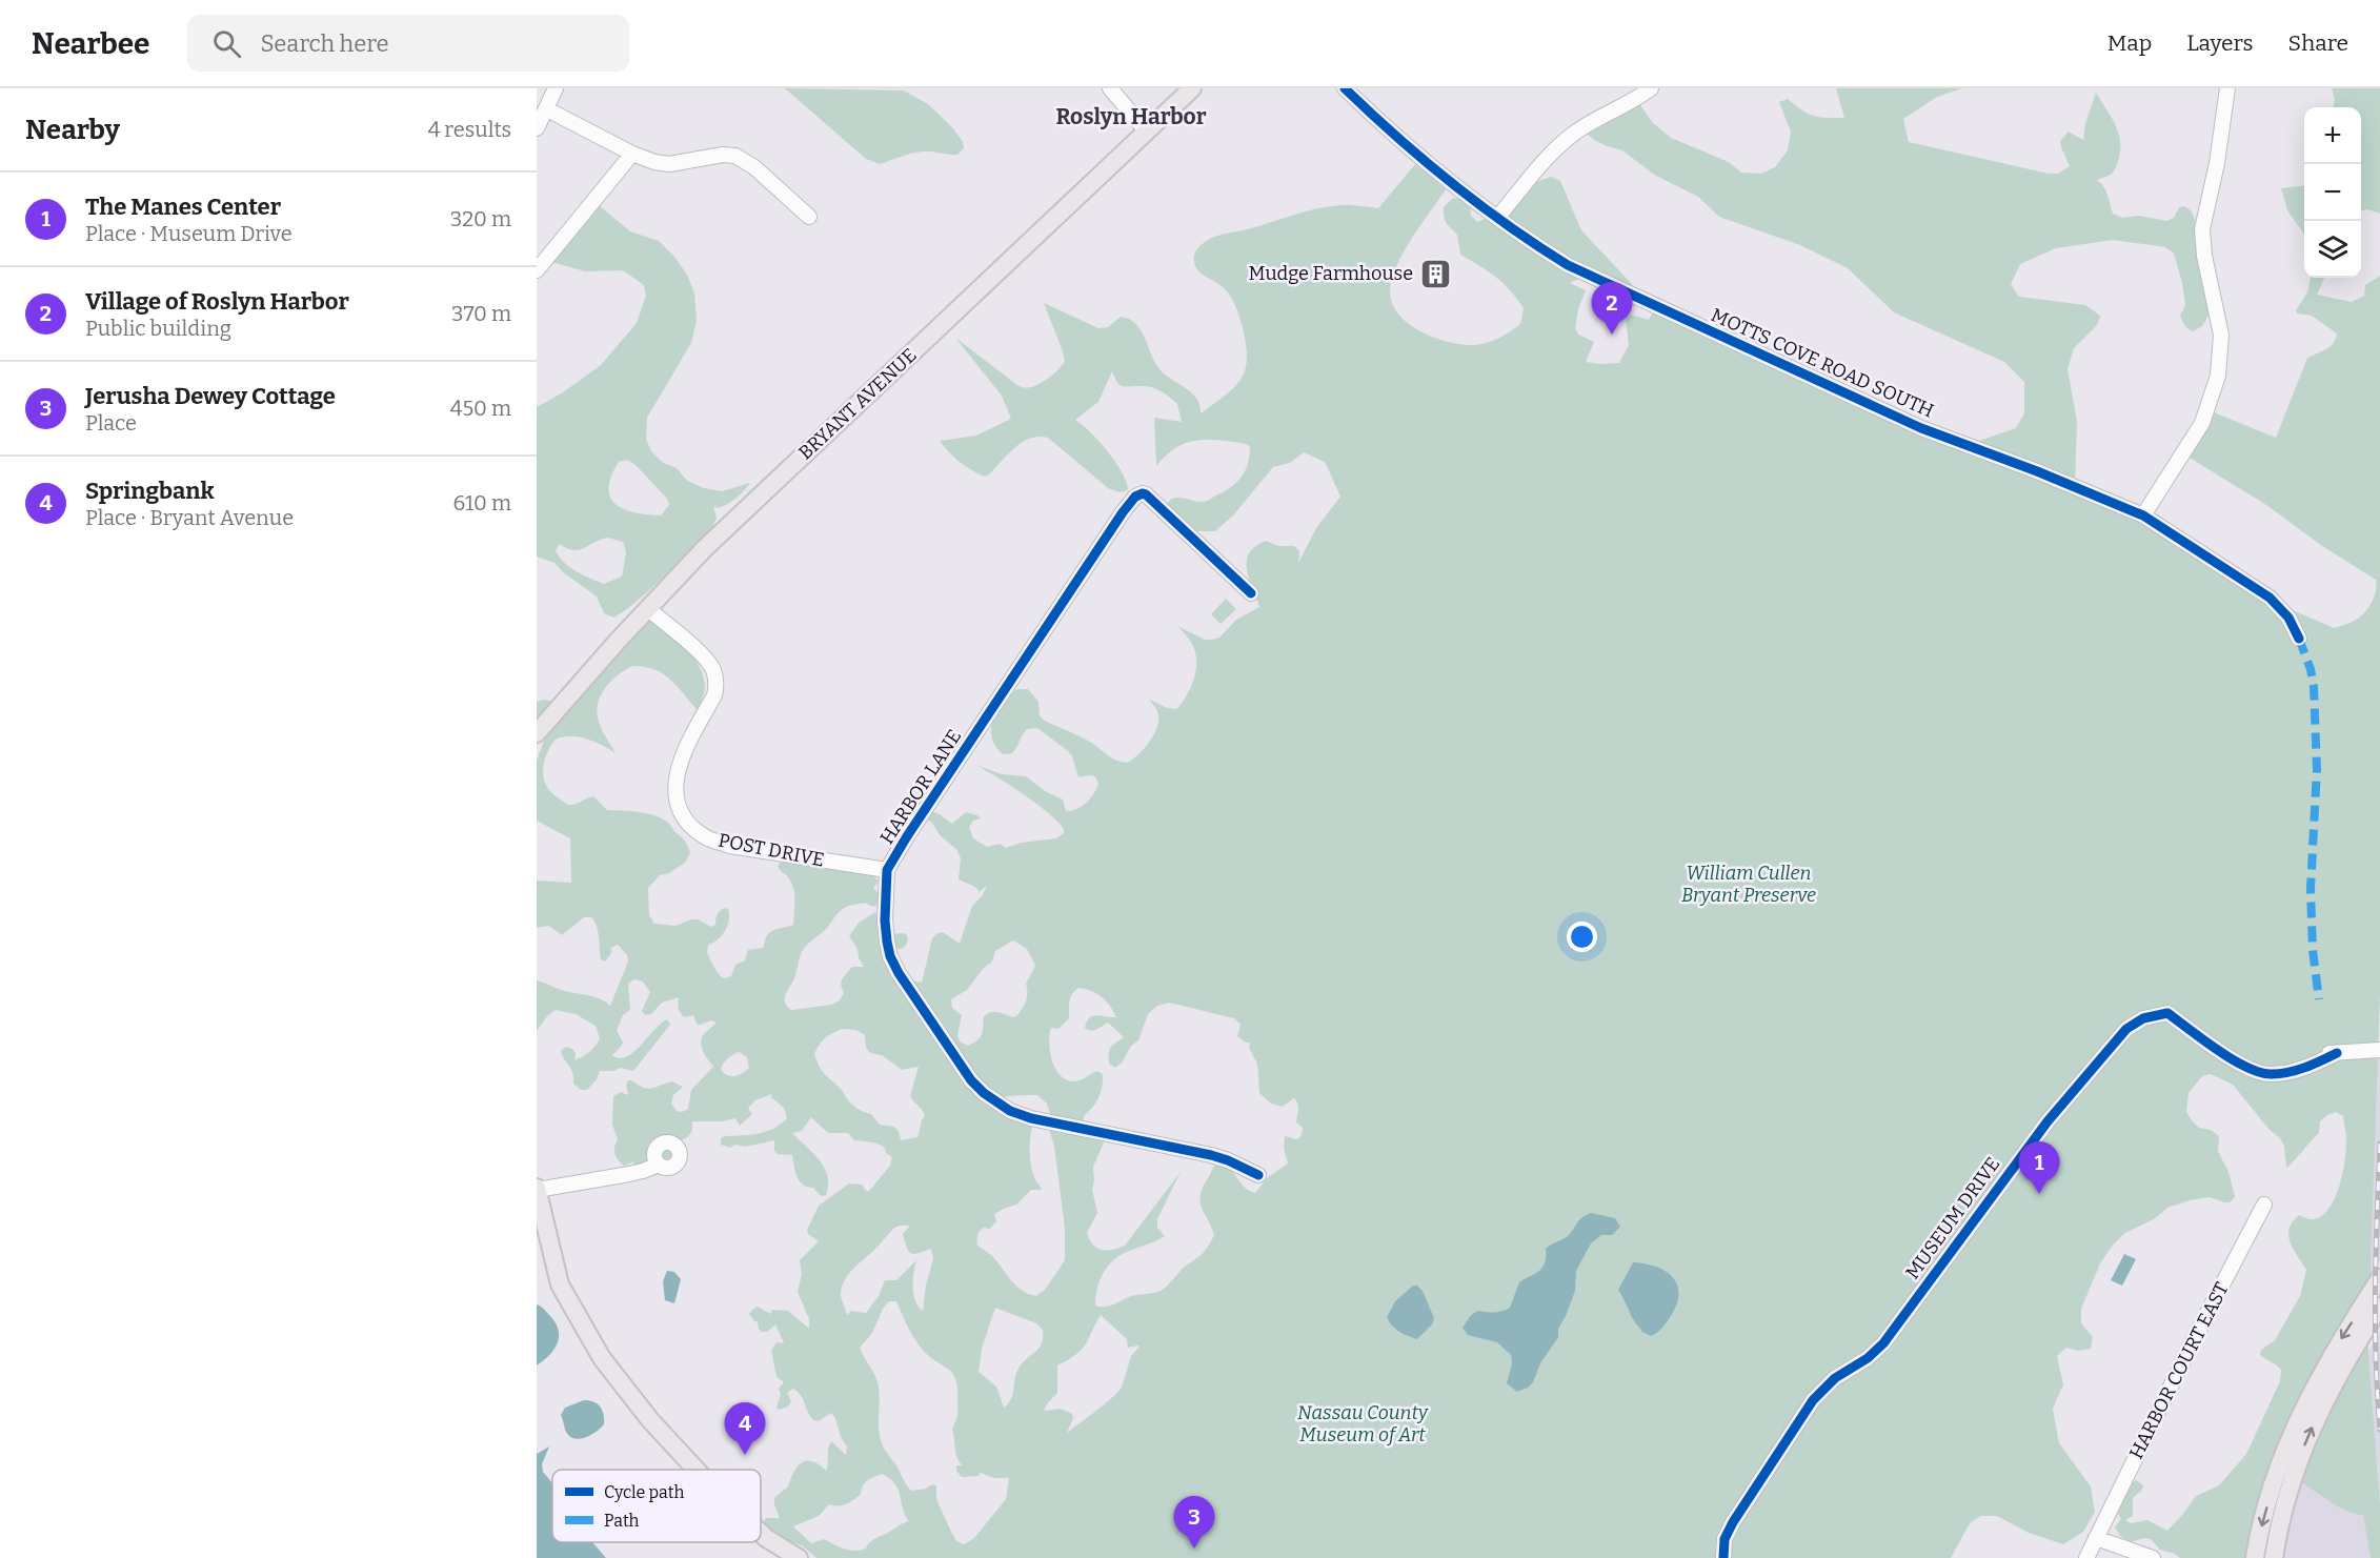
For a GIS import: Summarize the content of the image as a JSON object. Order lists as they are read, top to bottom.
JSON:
{
  "streets": {
    "main road": ["BRYANT AVENUE"],
    "street": [
      "MOTTS COVE ROAD SOUTH",
      "HARBOR LANE",
      "POST DRIVE",
      "MUSEUM DRIVE",
      "HARBOR COURT EAST"
    ]
  },
  "crossings": [
    ["BRYANT AVENUE", "POST DRIVE"],
    ["HARBOR LANE", "POST DRIVE"]
  ],
  "districts": ["Roslyn Harbor"],
  "parks": ["William Cullen Bryant Preserve", "Nassau County Museum of Art"],
  "places": {
    "building": ["Mudge Farmhouse"]
  },
  "legend": ["Cycle path", "Path"],
  "page": {
    "header": "Nearbee",
    "search": "Search here",
    "nav": ["Map", "Layers", "Share"],
    "heading": ["Nearby", "4 results"],
    "map_buttons": ["+", "−"],
    "list": [
      {
        "mark": "1",
        "name": "The Manes Center",
        "note": "Place · Museum Drive",
        "value": "320 m"
      },
      {
        "mark": "2",
        "name": "Village of Roslyn Harbor",
        "note": "Public building",
        "value": "370 m"
      },
      {
        "mark": "3",
        "name": "Jerusha Dewey Cottage",
        "note": "Place",
        "value": "450 m"
      },
      {
        "mark": "4",
        "name": "Springbank",
        "note": "Place · Bryant Avenue",
        "value": "610 m"
      }
    ],
    "pins": [
      "2",
      "1",
      "4",
      "3"
    ]
  }
}
